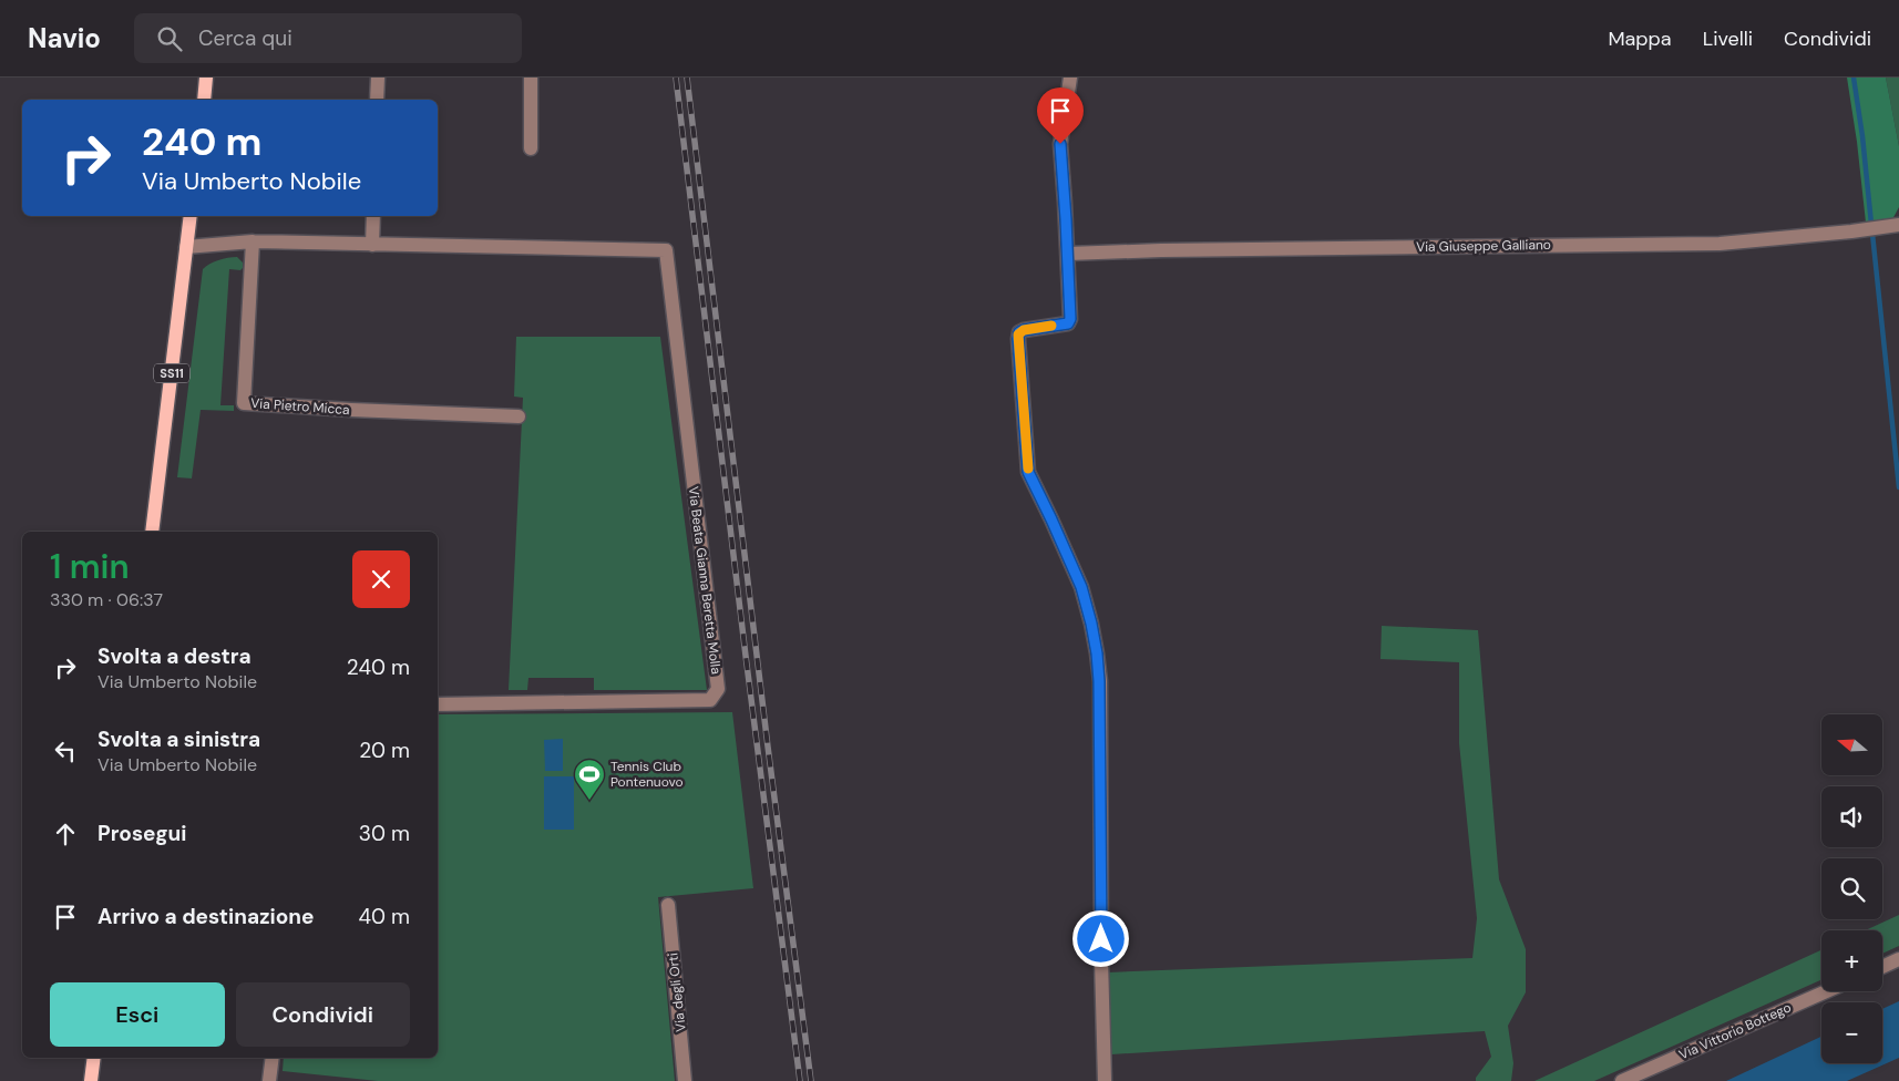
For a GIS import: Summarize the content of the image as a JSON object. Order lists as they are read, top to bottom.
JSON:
{
  "streets": {
    "main road": ["SS11"],
    "street": [
      "Via Giuseppe Galliano",
      "Via Pietro Micca",
      "Via Beata Gianna Beretta Molla",
      "Via degli Orti",
      "Via Vittorio Bottego"
    ]
  },
  "places": {
    "sports": ["Tennis Club Pontenuovo"]
  },
  "north": "left",
  "page": {
    "header": "Navio",
    "search": "Cerca qui",
    "nav": ["Mappa", "Livelli", "Condividi"],
    "turn": ["240 m", "Via Umberto Nobile"],
    "heading": ["1 min", "330 m · 06:37"],
    "list": [
      {
        "name": "Svolta a destra",
        "note": "Via Umberto Nobile",
        "value": "240 m"
      },
      {
        "name": "Svolta a sinistra",
        "note": "Via Umberto Nobile",
        "value": "20 m"
      },
      {
        "name": "Prosegui",
        "value": "30 m"
      },
      {
        "name": "Arrivo a destinazione",
        "value": "40 m"
      }
    ],
    "map_buttons": ["+", "−"],
    "buttons": ["Esci", "Condividi"]
  }
}
